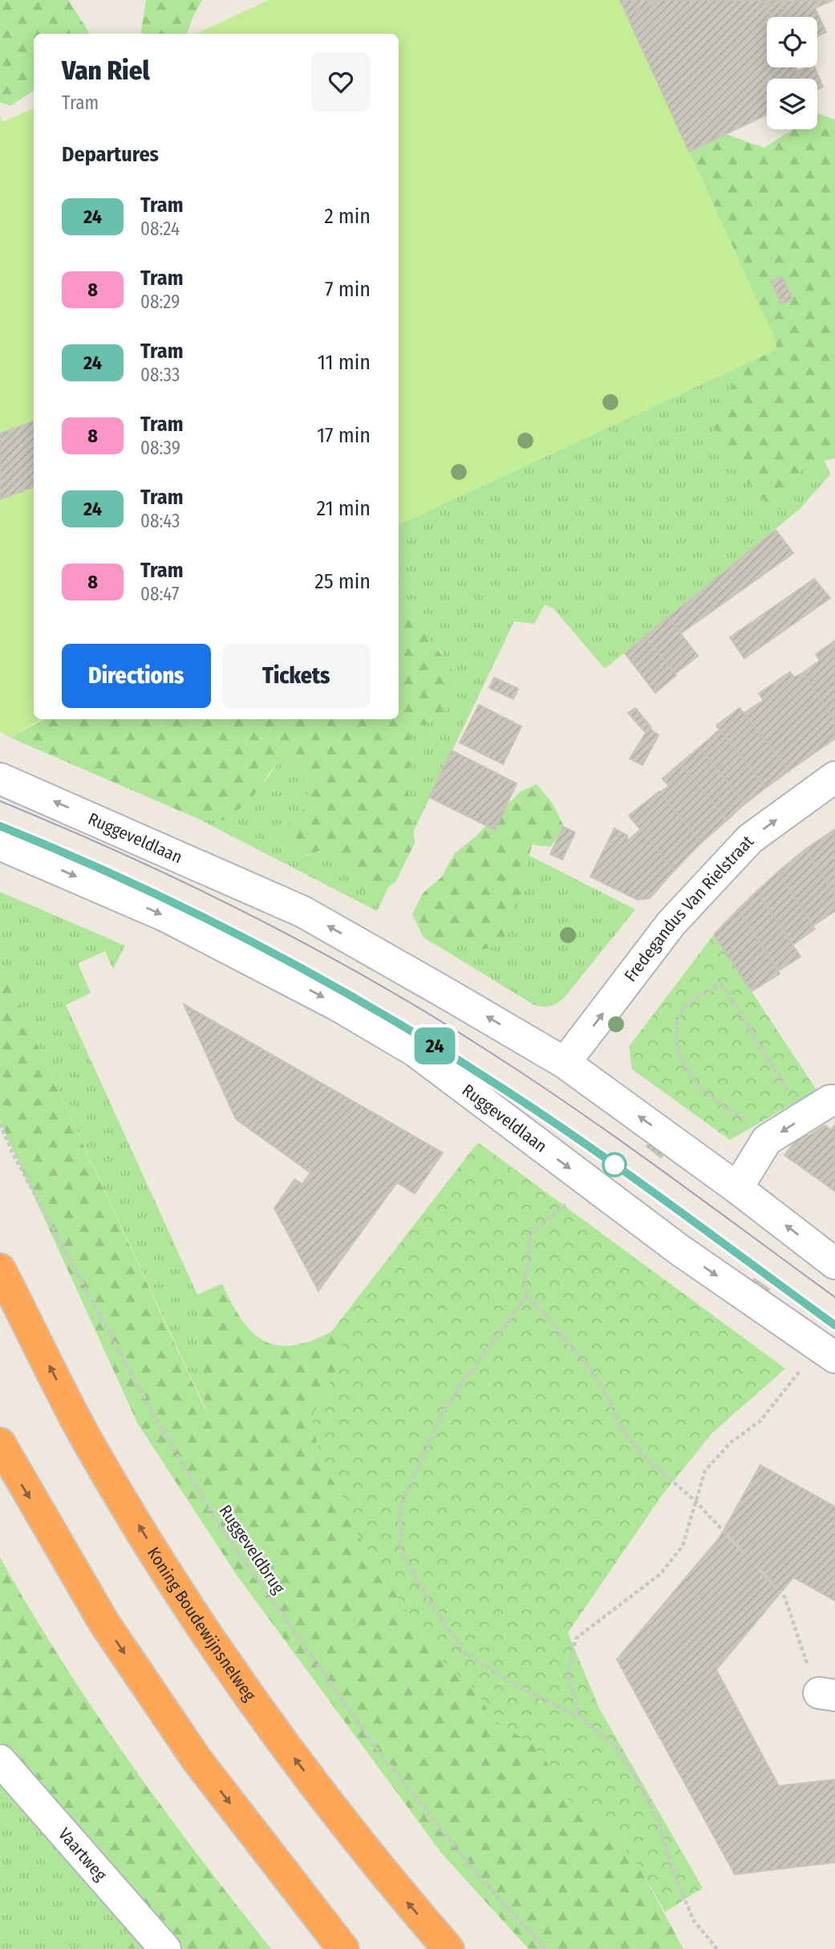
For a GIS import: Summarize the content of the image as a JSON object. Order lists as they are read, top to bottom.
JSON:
{
  "streets": {
    "highway": ["Koning Boudewijnsnelweg"],
    "street": ["Ruggeveldlaan", "Fredegandus Van Rielstraat", "Vaartweg"],
    "path": ["Ruggeveldbrug"]
  },
  "crossings": [
    ["Ruggeveldlaan", "Fredegandus Van Rielstraat"]
  ],
  "lines": ["tram line 24"],
  "page": {
    "on_map": "24",
    "heading": [
      ["Van Riel", "Tram"],
      "Departures"
    ],
    "list": [
      {
        "mark": "24",
        "name": "Tram",
        "note": "08:24",
        "value": "2 min"
      },
      {
        "mark": "8",
        "name": "Tram",
        "note": "08:29",
        "value": "7 min"
      },
      {
        "mark": "24",
        "name": "Tram",
        "note": "08:33",
        "value": "11 min"
      },
      {
        "mark": "8",
        "name": "Tram",
        "note": "08:39",
        "value": "17 min"
      },
      {
        "mark": "24",
        "name": "Tram",
        "note": "08:43",
        "value": "21 min"
      },
      {
        "mark": "8",
        "name": "Tram",
        "note": "08:47",
        "value": "25 min"
      }
    ],
    "buttons": ["Directions", "Tickets"]
  }
}
